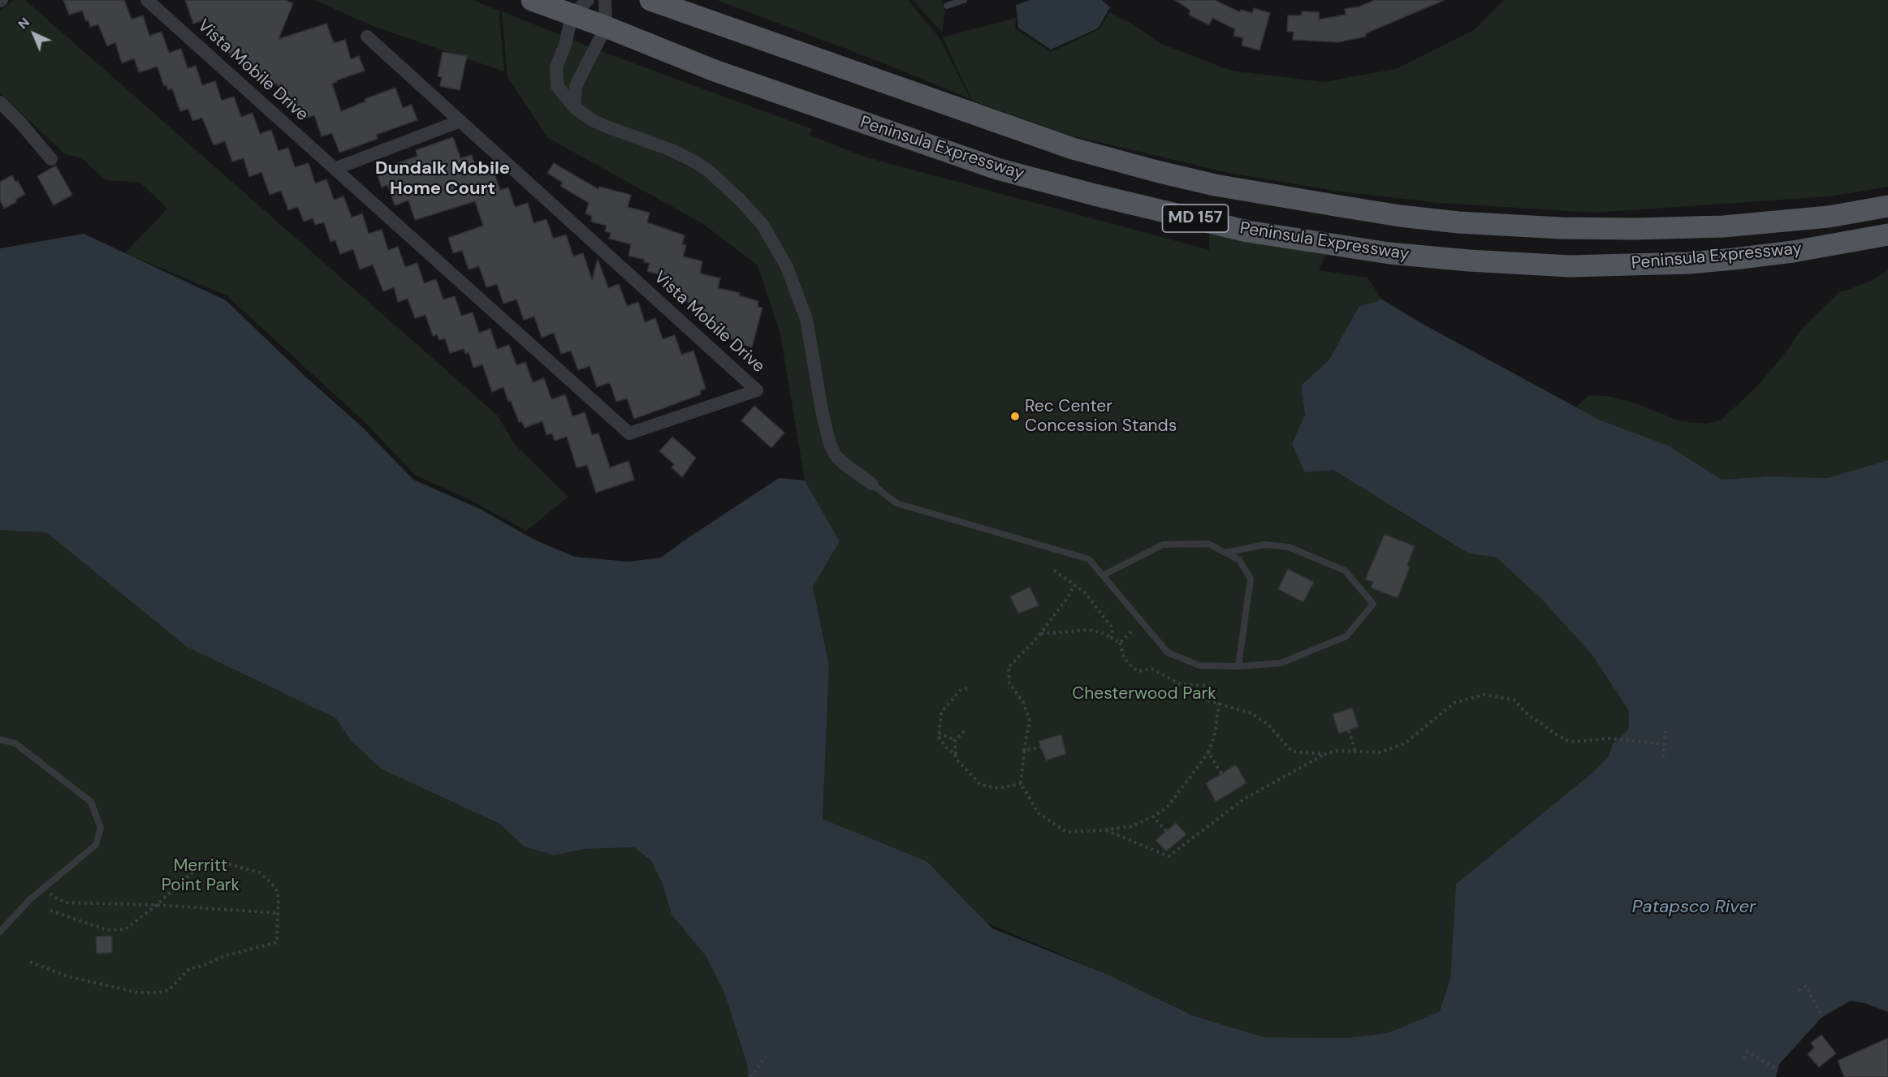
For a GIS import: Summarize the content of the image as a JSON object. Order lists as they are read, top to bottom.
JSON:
{
  "streets": {
    "main road": ["Peninsula Expressway", "MD 157"],
    "street": ["Vista Mobile Drive"]
  },
  "districts": ["Dundalk Mobile Home Court"],
  "water": ["Patapsco River"],
  "parks": ["Chesterwood Park", "Merritt Point Park"],
  "places": ["Rec Center Concession Stands"],
  "north": "top left"
}
